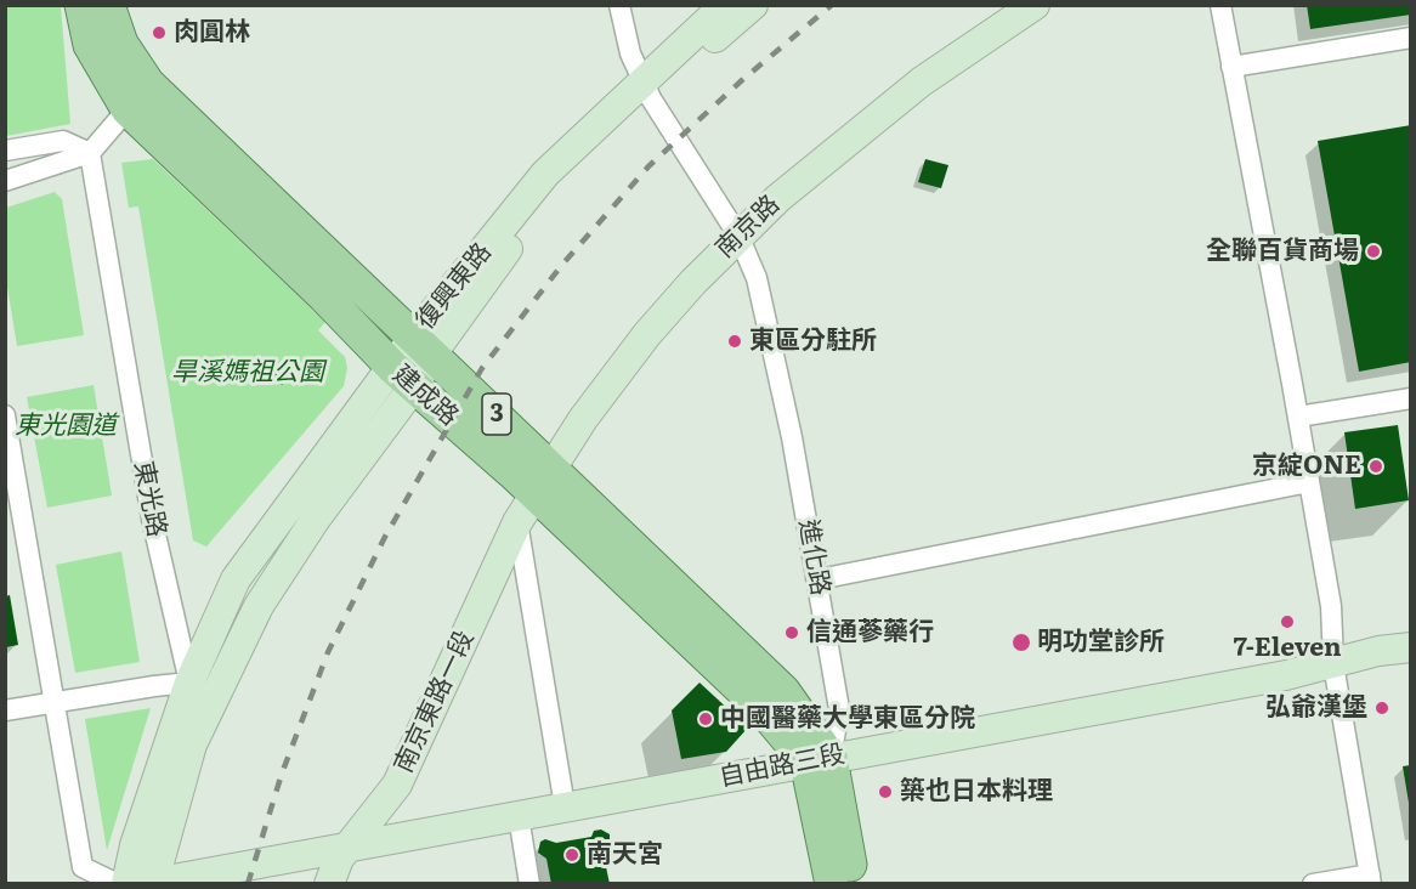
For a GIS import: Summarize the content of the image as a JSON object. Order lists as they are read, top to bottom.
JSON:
{
  "streets": {
    "main road": ["建成路", "3", "進化路"],
    "street": [
      "南京路",
      "復興東路",
      "東光路",
      "南京東路一段",
      "自由路三段"
    ]
  },
  "crossings": [
    ["南京路", "建成路"],
    ["南京路", "進化路"],
    ["南京路", "南京東路一段"],
    ["復興東路", "建成路"],
    ["復興東路", "東光路"],
    ["復興東路", "進化路"],
    ["復興東路", "自由路三段"],
    ["建成路", "進化路"],
    ["建成路", "南京東路一段"],
    ["建成路", "自由路三段"],
    ["進化路", "自由路三段"],
    ["南京東路一段", "自由路三段"]
  ],
  "parks": ["旱溪媽祖公園", "東光園道"],
  "places": [
    "肉圓林",
    "全聯百貨商場",
    "東區分駐所",
    "京綻ONE",
    "7-Eleven",
    "信通蔘藥行",
    "明功堂診所",
    "弘爺漢堡",
    "中國醫藥大學東區分院",
    "築也日本料理",
    "南天宮"
  ]
}
